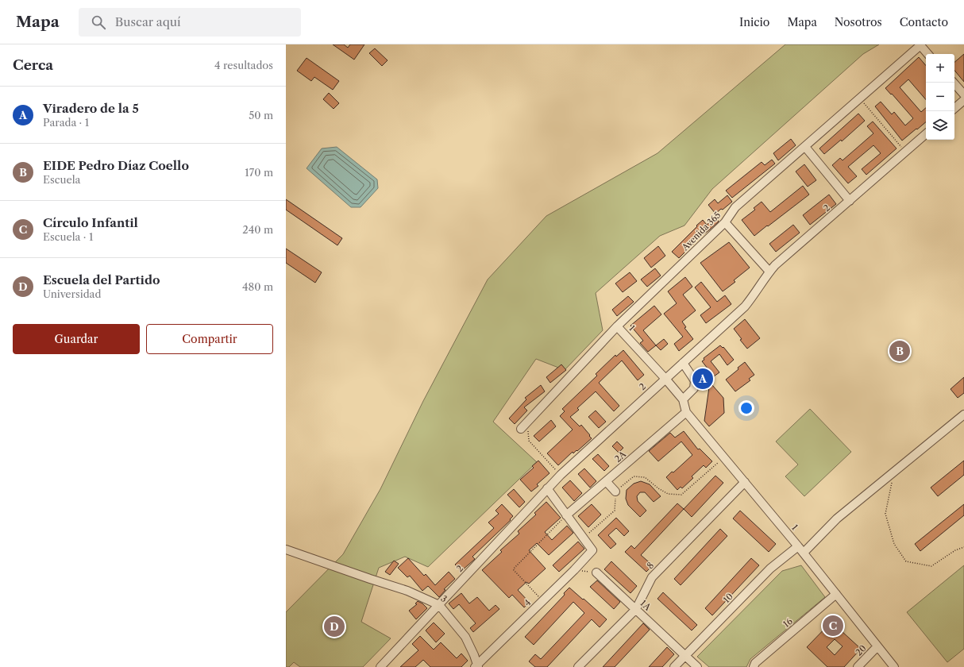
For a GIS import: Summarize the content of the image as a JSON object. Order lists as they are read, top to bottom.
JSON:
{
  "streets": {
    "street": [
      "2",
      "Avenida 365",
      "1",
      "2A",
      "8",
      "10",
      "3",
      "4",
      "1A",
      "16",
      "20"
    ]
  },
  "crossings": [
    ["2", "1"],
    ["2", "3"],
    ["Avenida 365", "1"],
    ["1", "2A"],
    ["1", "8"],
    ["1", "10"],
    ["1", "16"],
    ["1", "20"],
    ["8", "1A"],
    ["10", "1A"],
    ["3", "4"]
  ],
  "page": {
    "header": "Mapa",
    "search": "Buscar aquí",
    "nav": [
      "Inicio",
      "Mapa",
      "Nosotros",
      "Contacto"
    ],
    "heading": ["Cerca", "4 resultados"],
    "map_buttons": ["+", "−"],
    "list": [
      {
        "mark": "A",
        "name": "Viradero de la 5",
        "note": "Parada · 1",
        "value": "50 m"
      },
      {
        "mark": "B",
        "name": "EIDE Pedro Díaz Coello",
        "note": "Escuela",
        "value": "170 m"
      },
      {
        "mark": "C",
        "name": "Círculo Infantil",
        "note": "Escuela · 1",
        "value": "240 m"
      },
      {
        "mark": "D",
        "name": "Escuela del Partido",
        "note": "Universidad",
        "value": "480 m"
      }
    ],
    "buttons": ["Guardar", "Compartir"],
    "pins": [
      "B",
      "A",
      "C",
      "D"
    ]
  }
}
